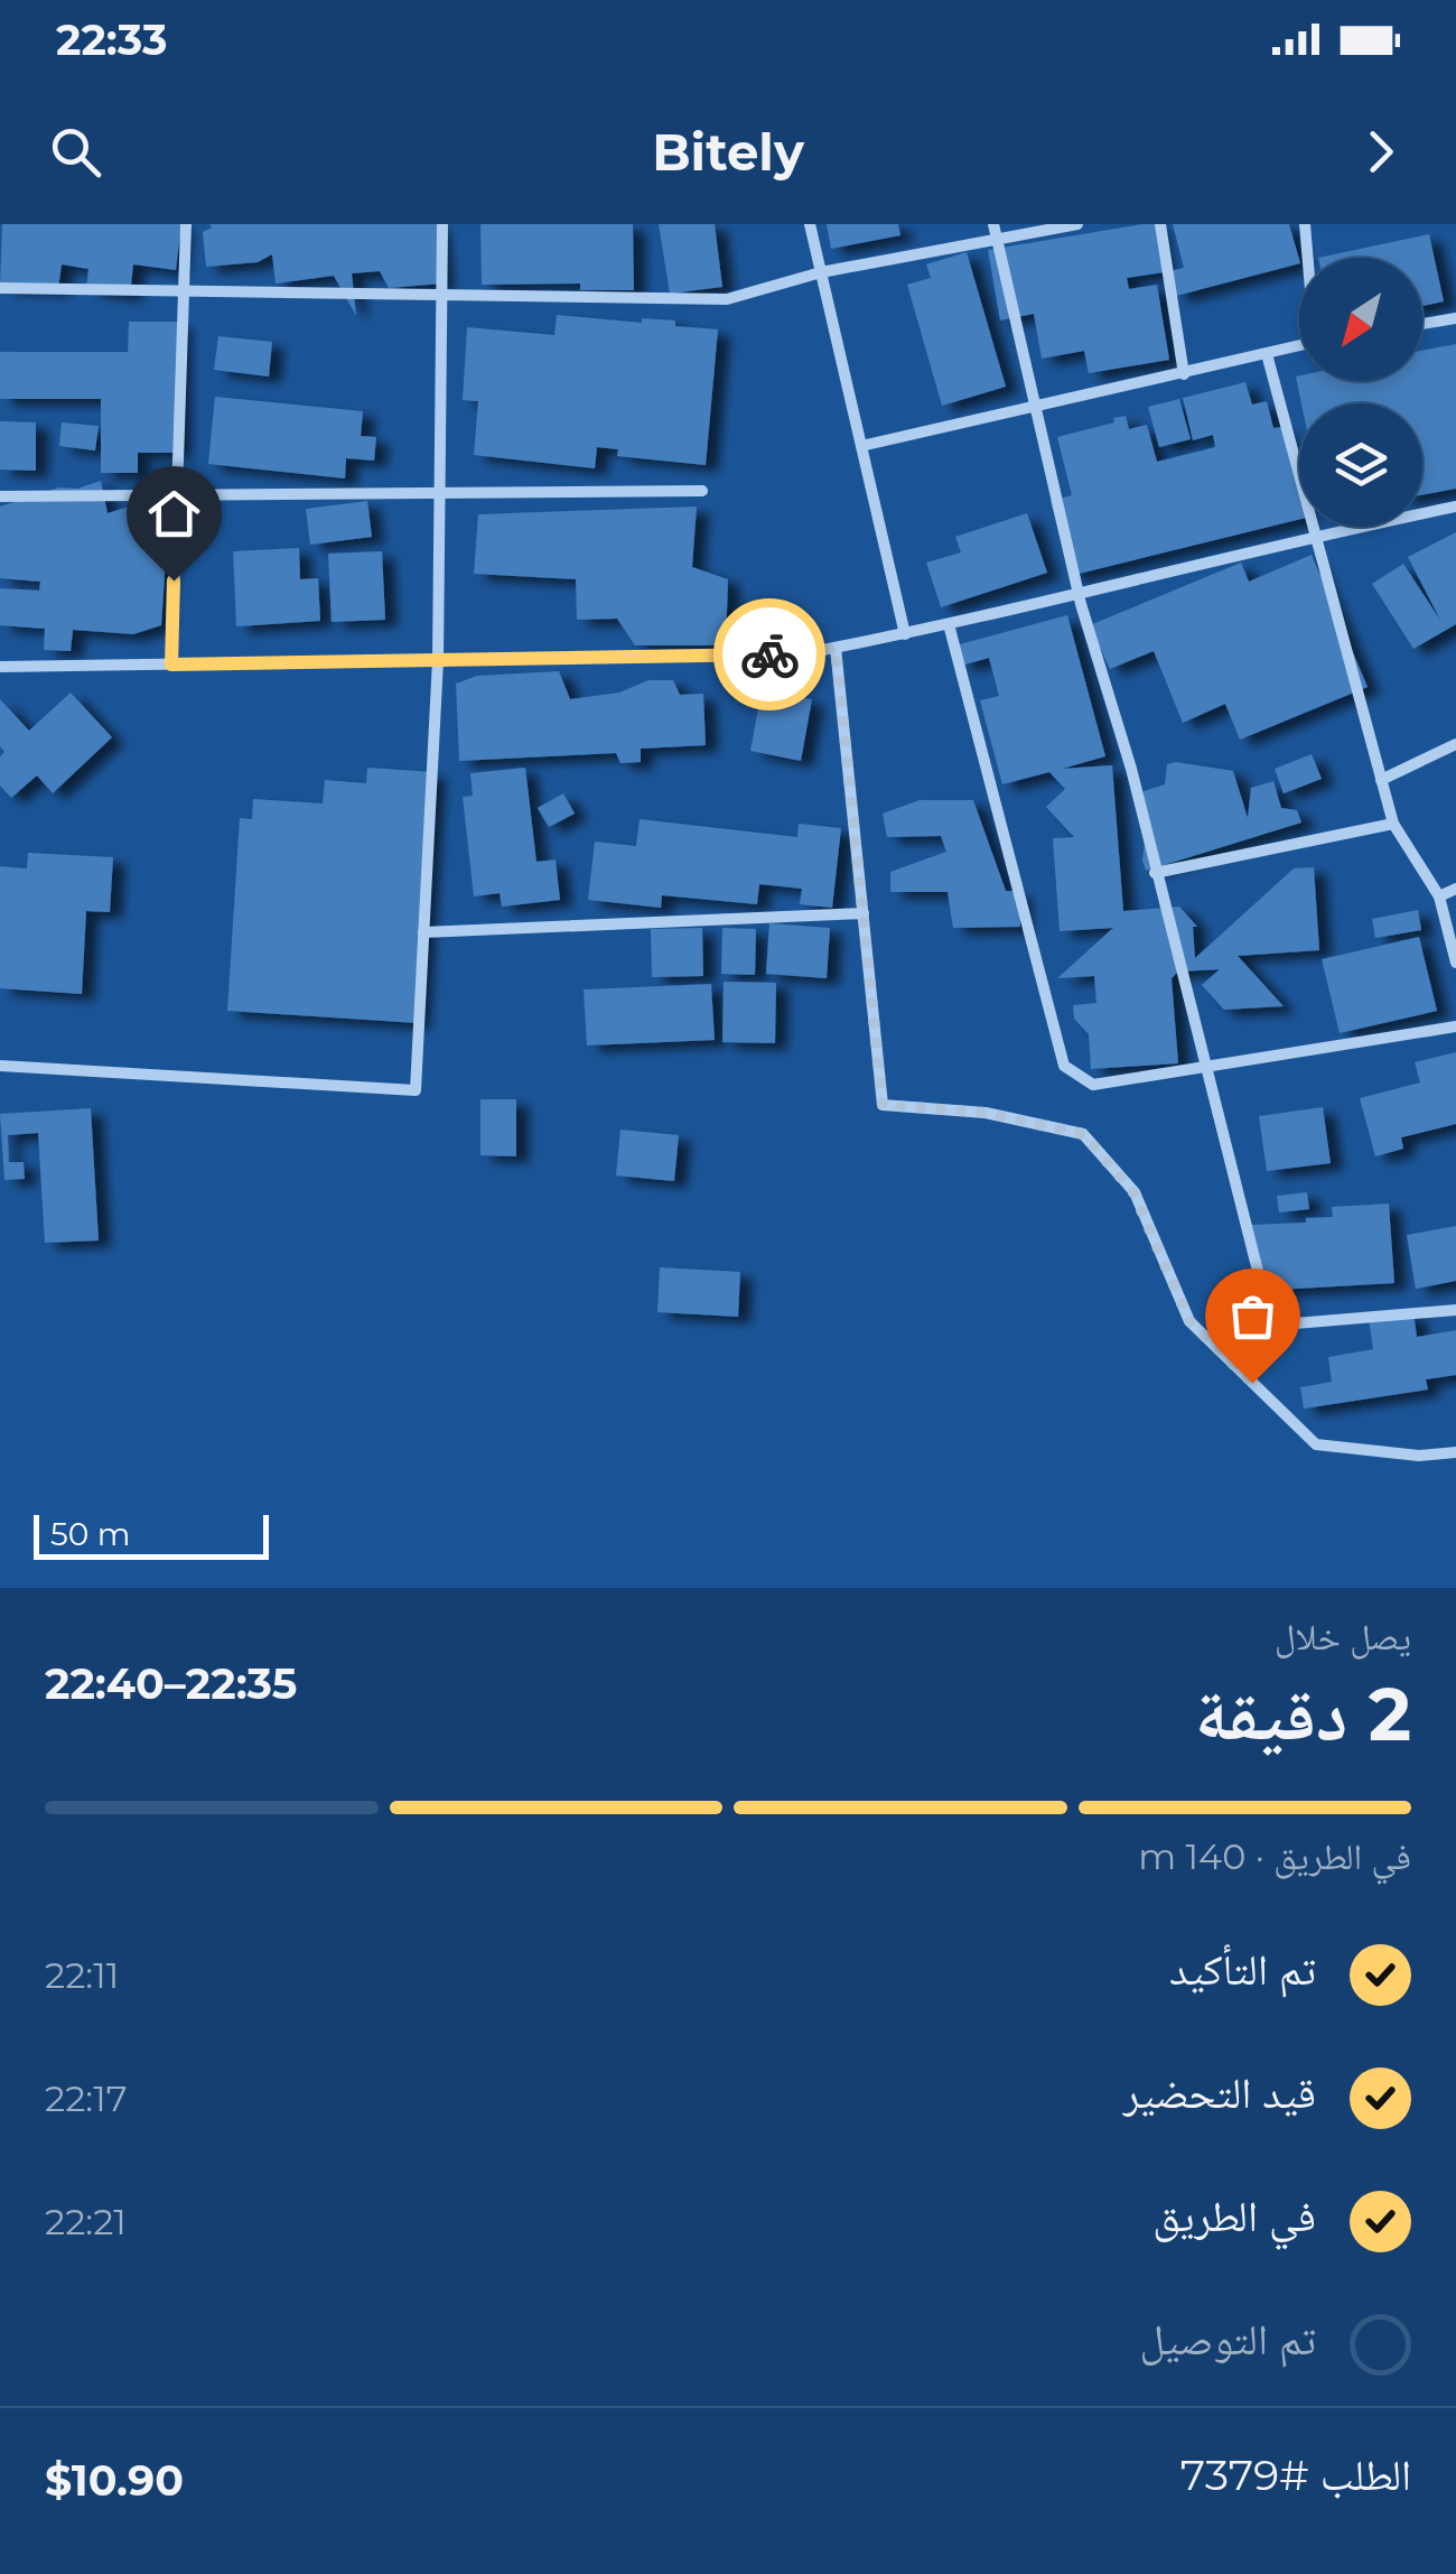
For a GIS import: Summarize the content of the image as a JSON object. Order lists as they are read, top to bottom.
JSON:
{
  "scale_bar": "50 m",
  "north": "bottom left",
  "page": {
    "status": "22:33",
    "header": "Bitely",
    "scale": "50 m",
    "heading": ["2 دقيقة", "يصل خلال", "22:35–22:40"],
    "panel": ["الطلب #7379", "$10.90"],
    "bar": "في الطريق · 140 m",
    "list": [
      ["تم التأكيد", "22:11"],
      ["قيد التحضير", "22:17"],
      ["في الطريق", "22:21"],
      "تم التوصيل"
    ]
  }
}
